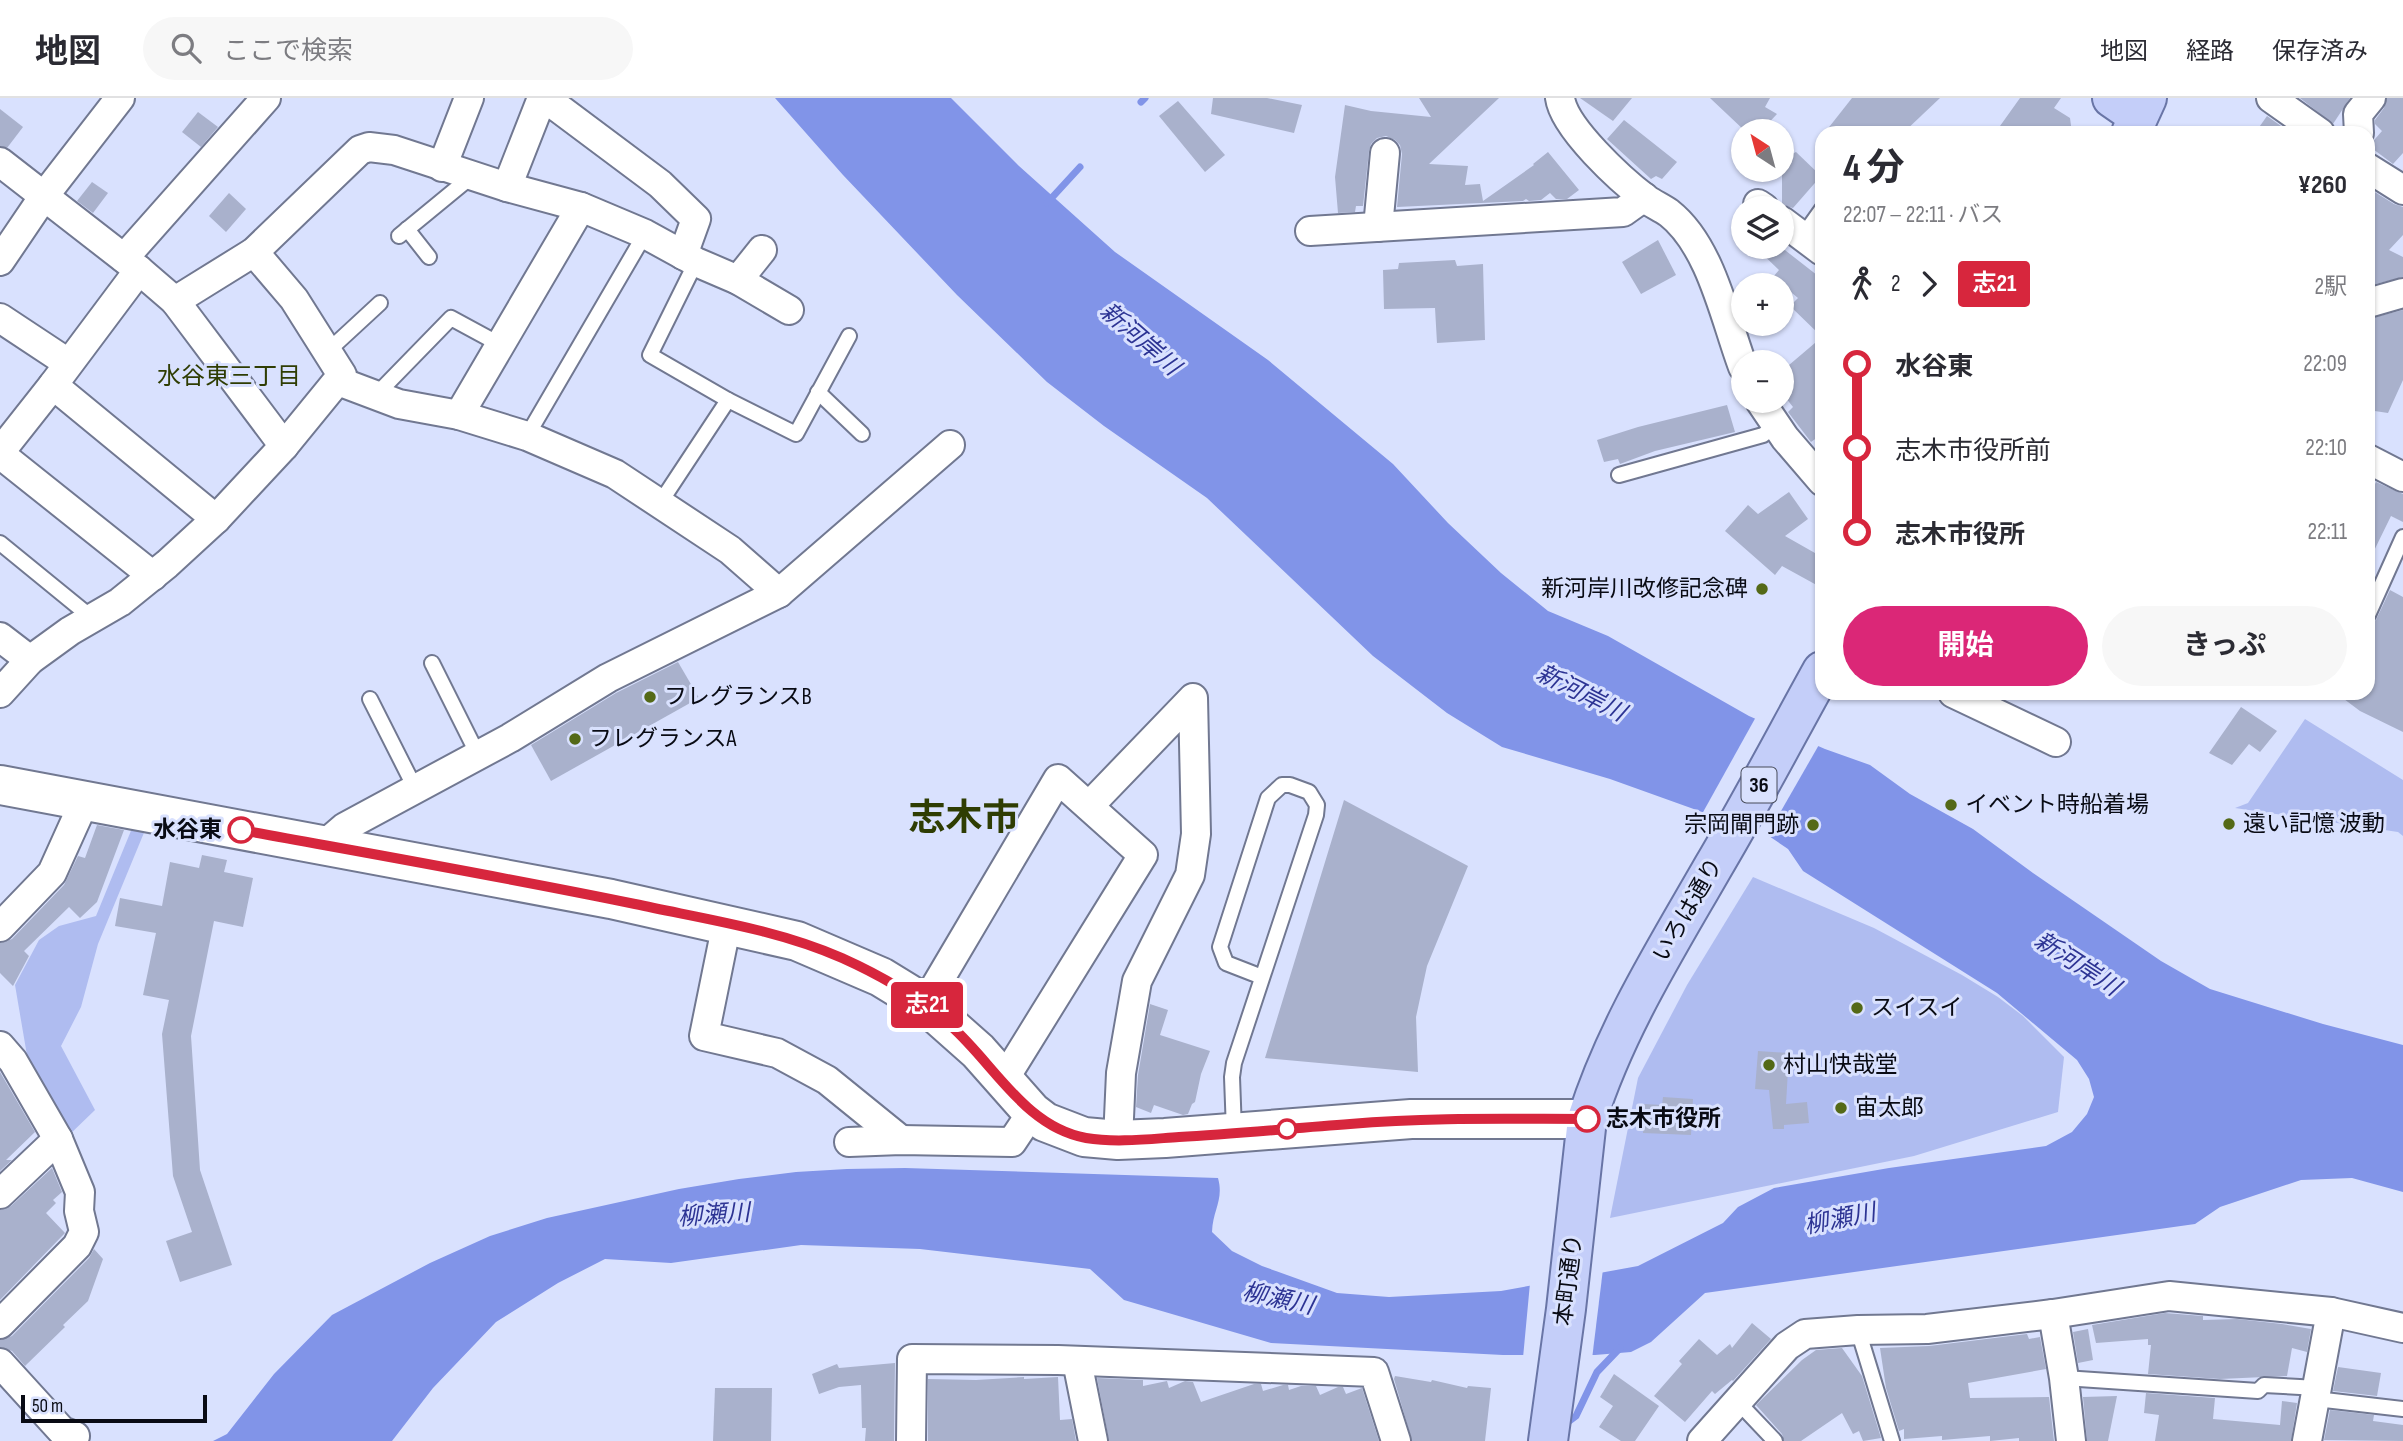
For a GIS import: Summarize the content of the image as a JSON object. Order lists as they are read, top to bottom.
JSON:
{
  "streets": {
    "main road": ["36", "いろは通り", "本町通り"]
  },
  "crossings": [
    ["いろは通り", "本町通り"]
  ],
  "districts": ["水谷東三丁目", "志木市"],
  "water": ["新河岸川", "柳瀬川"],
  "places": [
    "新河岸川改修記念碑",
    "フレグランスB",
    "フレグランスA",
    "イベント時船着場",
    "遠い記憶 波動",
    "宗岡閘門跡",
    "水谷東",
    "スイスイ",
    "村山快哉堂",
    "宙太郎",
    "志木市役所"
  ],
  "lines": ["bus line 志21"],
  "scale_bar": "50 m",
  "north": "top left",
  "page": {
    "header": "地図",
    "search": "ここで検索",
    "nav": ["地図", "経路", "保存済み"],
    "on_map": "志21",
    "map_buttons": ["+", "−"],
    "heading": ["4 分", "22:07 – 22:11 · バス", "¥260"],
    "legs": ["2", "志21", "2駅"],
    "list": [
      {
        "name": "水谷東",
        "value": "22:09"
      },
      {
        "name": "志木市役所前",
        "value": "22:10"
      },
      {
        "name": "志木市役所",
        "value": "22:11"
      }
    ],
    "buttons": ["開始", "きっぷ"],
    "scale": "50 m"
  }
}
